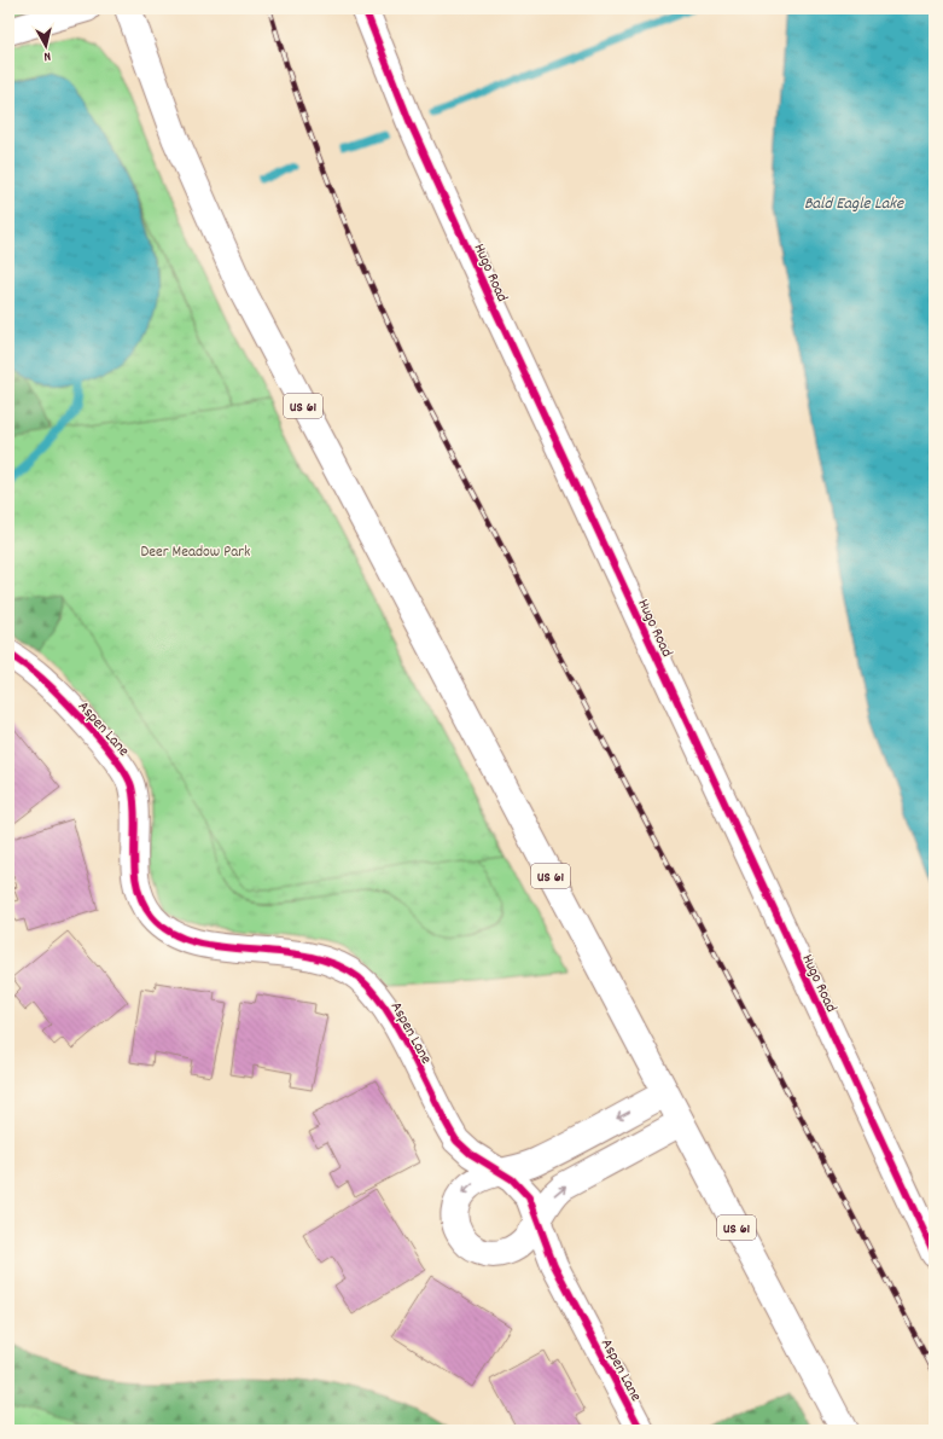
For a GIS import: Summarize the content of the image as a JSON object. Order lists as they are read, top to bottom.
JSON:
{
  "streets": {
    "street": ["Hugo Road", "US 61", "Aspen Lane"]
  },
  "water": ["Bald Eagle Lake"],
  "parks": ["Deer Meadow Park"],
  "north": "bottom"
}
